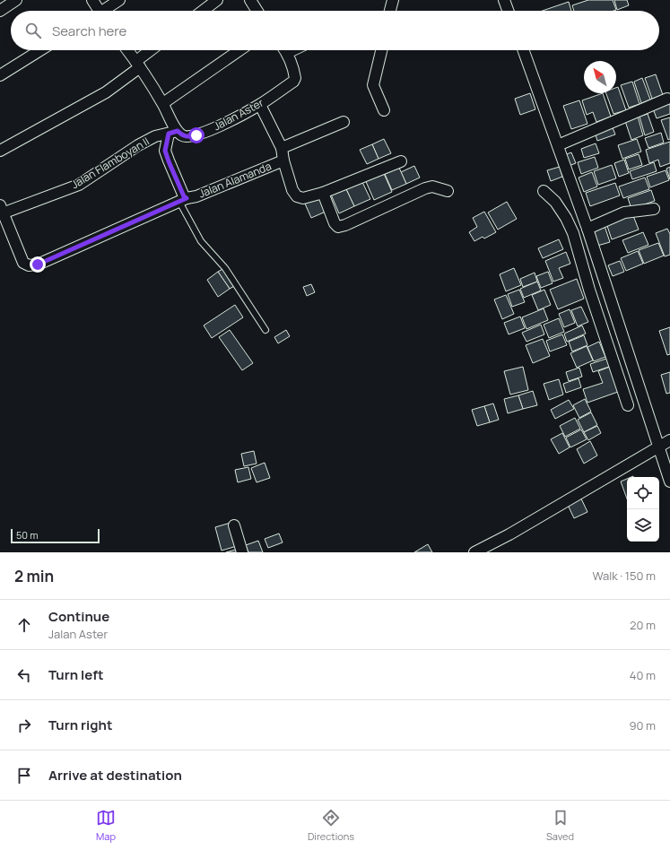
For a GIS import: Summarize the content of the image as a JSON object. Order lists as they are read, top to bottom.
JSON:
{
  "streets": {
    "street": ["Jalan Aster", "Jalan Flamboyan II", "Jalan Alamanda"]
  },
  "crossings": [
    ["Jalan Aster", "Jalan Flamboyan II"],
    ["Jalan Flamboyan II", "Jalan Alamanda"]
  ],
  "scale_bar": "50 m",
  "north": "top left",
  "page": {
    "search": "Search here",
    "scale": "50 m",
    "heading": ["2 min", "Walk · 150 m"],
    "list": [
      ["Continue", "Jalan Aster", "20 m"],
      ["Turn left", "40 m"],
      ["Turn right", "90 m"],
      "Arrive at destination"
    ],
    "nav": ["Map", "Directions", "Saved"]
  }
}
